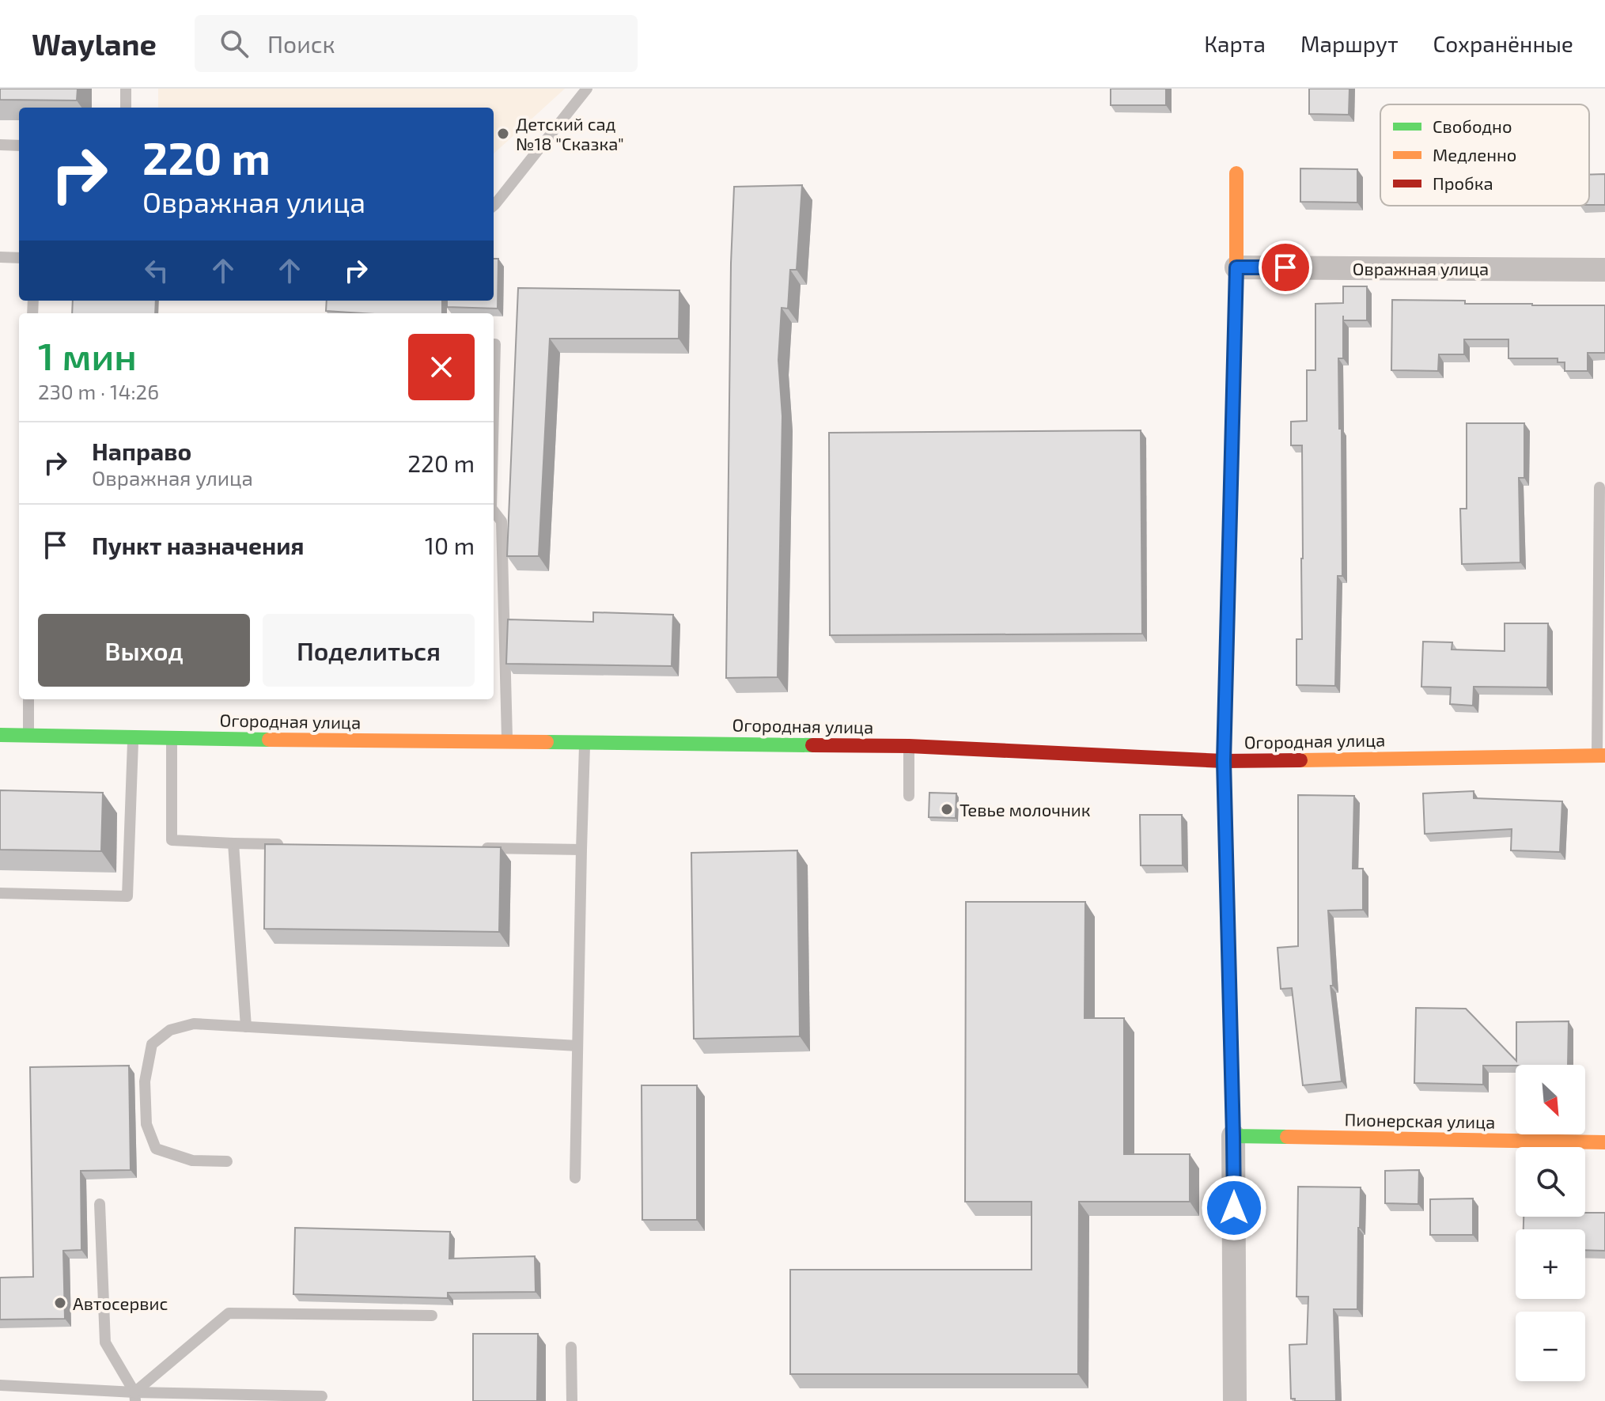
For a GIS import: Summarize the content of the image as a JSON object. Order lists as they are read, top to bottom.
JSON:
{
  "streets": {
    "street": ["Овражная улица", "Огородная улица", "Пионерская улица"]
  },
  "places": ["Детский сад №18 \"Сказка\"", "Тевье молочник", "Автосервис"],
  "legend": ["Свободно", "Медленно", "Пробка"],
  "north": "bottom right",
  "page": {
    "header": "Waylane",
    "search": "Поиск",
    "nav": ["Карта", "Маршрут", "Сохранённые"],
    "turn": ["220 m", "Овражная улица"],
    "heading": ["1 мин", "230 m · 14:26"],
    "list": [
      {
        "name": "Направо",
        "note": "Овражная улица",
        "value": "220 m"
      },
      {
        "name": "Пункт назначения",
        "value": "10 m"
      }
    ],
    "buttons": ["Выход", "Поделиться"],
    "map_buttons": ["+", "−"]
  }
}
